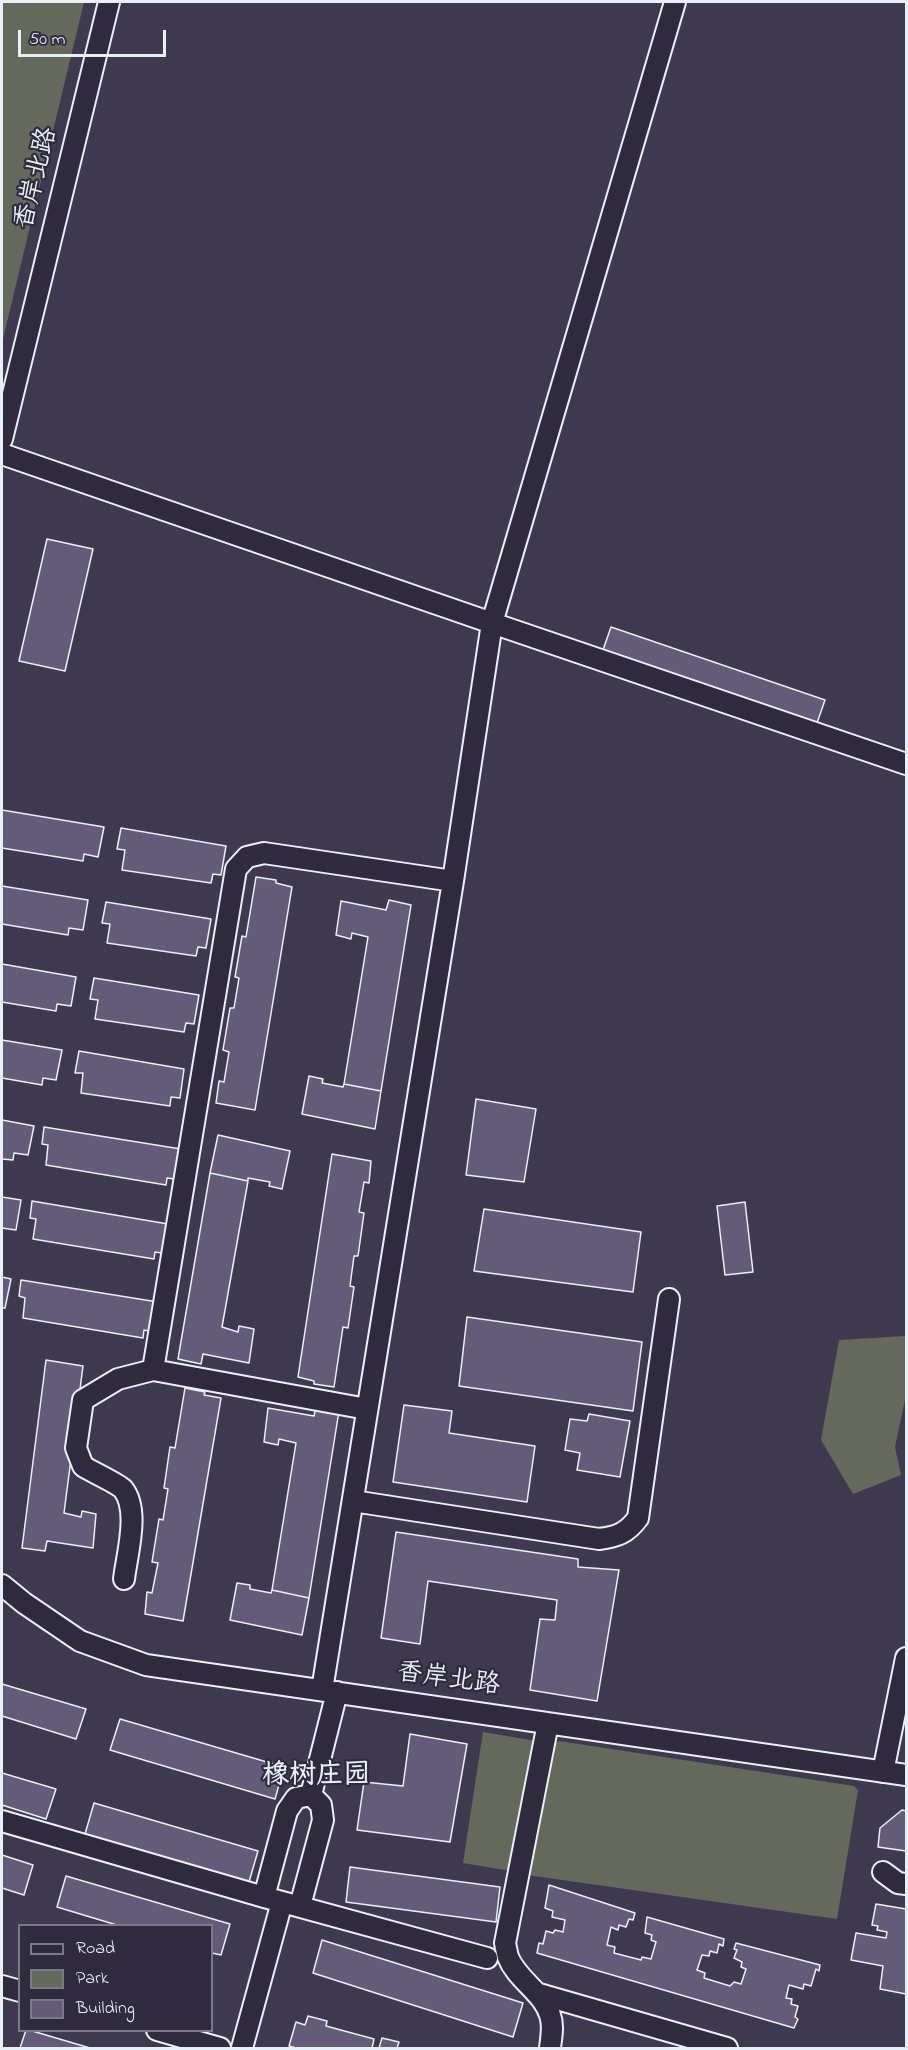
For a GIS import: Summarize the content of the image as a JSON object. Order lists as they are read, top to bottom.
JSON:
{
  "streets": {
    "street": ["香岸北路"]
  },
  "districts": ["橡树庄园"],
  "legend": ["Road", "Park", "Building"],
  "scale_bar": "50 m"
}
